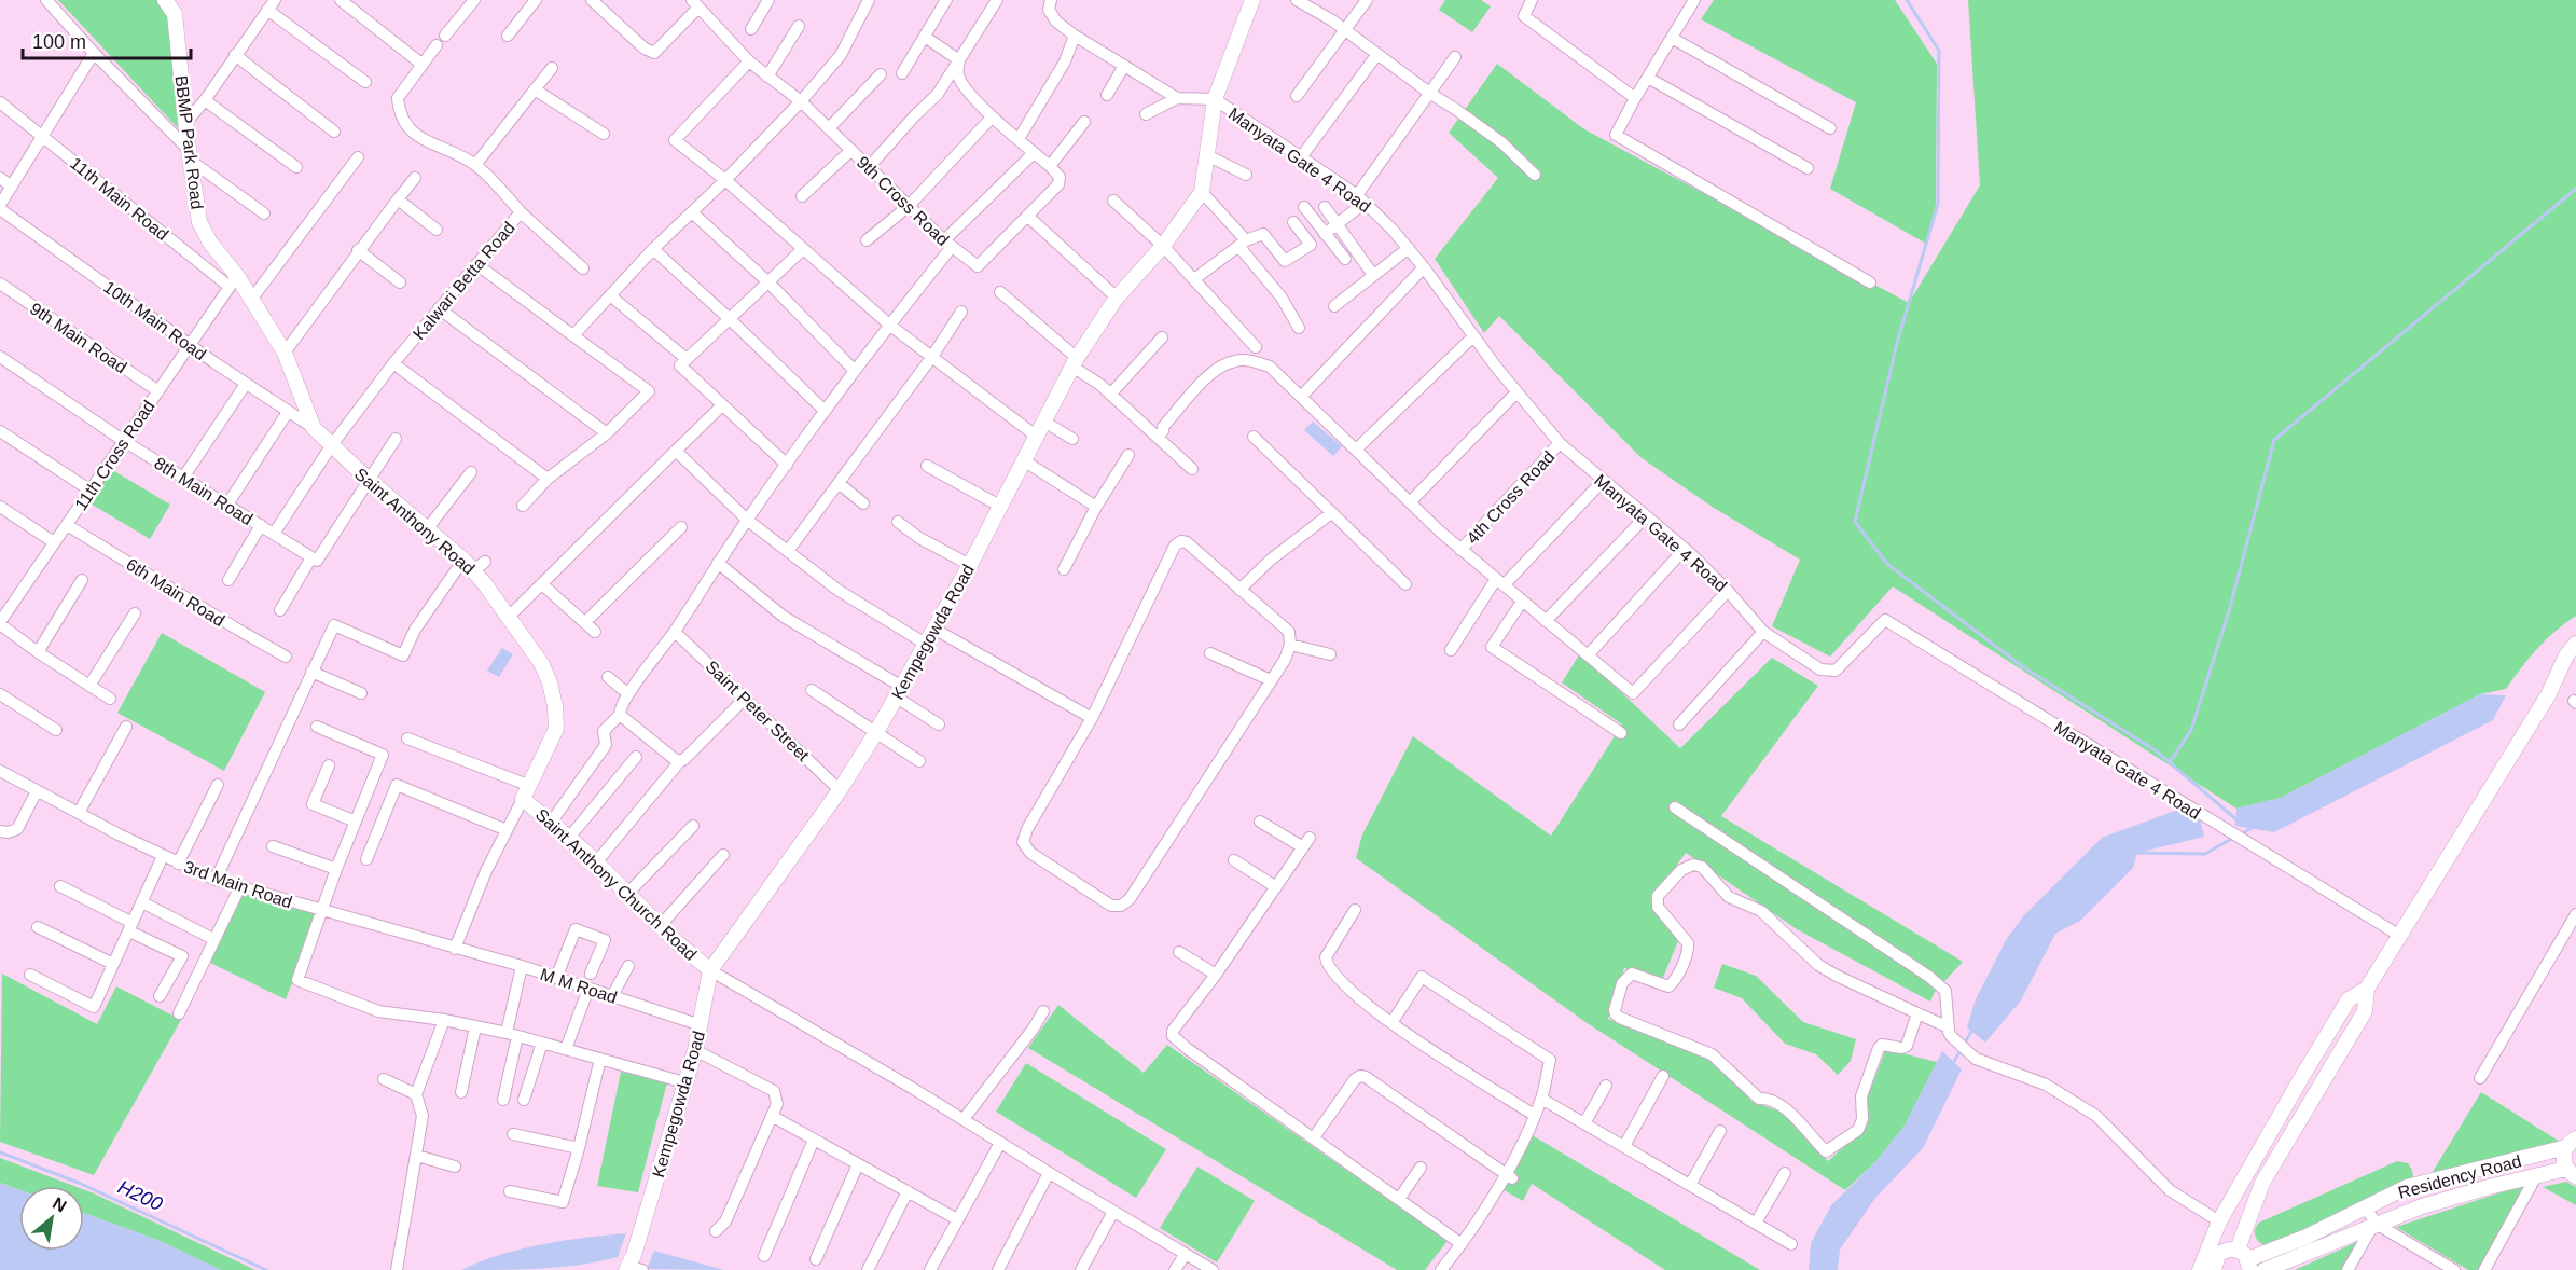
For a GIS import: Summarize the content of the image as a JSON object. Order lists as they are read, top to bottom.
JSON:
{
  "streets": {
    "street": [
      "BBMP Park Road",
      "Manyata Gate 4 Road",
      "11th Main Road",
      "9th Cross Road",
      "Kalwari Betta Road",
      "10th Main Road",
      "9th Main Road",
      "11th Cross Road",
      "8th Main Road",
      "4th Cross Road",
      "Saint Anthony Road",
      "6th Main Road",
      "Kempegowda Road",
      "Saint Peter Street",
      "3rd Main Road",
      "Saint Anthony Church Road",
      "M M Road",
      "Residency Road"
    ]
  },
  "crossings": [
    ["BBMP Park Road", "11th Main Road"],
    ["BBMP Park Road", "11th Cross Road"],
    ["BBMP Park Road", "Saint Anthony Road"],
    ["Manyata Gate 4 Road", "4th Cross Road"],
    ["Manyata Gate 4 Road", "Kempegowda Road"],
    ["11th Main Road", "11th Cross Road"],
    ["11th Main Road", "Saint Anthony Road"],
    ["Kalwari Betta Road", "8th Main Road"],
    ["Kalwari Betta Road", "Saint Anthony Road"],
    ["10th Main Road", "11th Cross Road"],
    ["10th Main Road", "Saint Anthony Road"],
    ["9th Main Road", "11th Cross Road"],
    ["11th Cross Road", "8th Main Road"],
    ["11th Cross Road", "Saint Anthony Road"],
    ["11th Cross Road", "6th Main Road"],
    ["Saint Anthony Road", "3rd Main Road"],
    ["Saint Anthony Road", "Saint Anthony Church Road"],
    ["Saint Anthony Road", "M M Road"],
    ["Kempegowda Road", "Saint Peter Street"],
    ["Kempegowda Road", "Saint Anthony Church Road"],
    ["Kempegowda Road", "M M Road"],
    ["3rd Main Road", "M M Road"]
  ],
  "water": ["H200"],
  "scale_bar": "100 m",
  "north": "top right"
}
